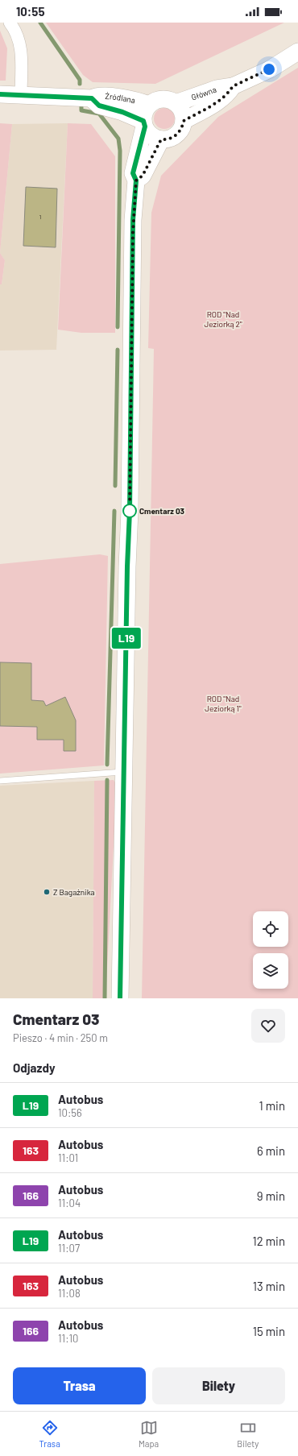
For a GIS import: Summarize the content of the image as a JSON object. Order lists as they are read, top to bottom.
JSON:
{
  "streets": {
    "street": ["Główna", "Źródlana"]
  },
  "crossings": [
    ["Główna", "Źródlana"]
  ],
  "parks": ["ROD \"Nad Jeziorką 2\"", "ROD \"Nad Jeziorką 1\""],
  "places": ["Cmentarz 03", "Z Bagażnika"],
  "lines": ["bus line L19"],
  "house_numbers": ["1"],
  "page": {
    "status": "10:55",
    "on_map": "L19",
    "heading": [
      ["Cmentarz 03", "Pieszo · 4 min · 250 m"],
      "Odjazdy"
    ],
    "list": [
      {
        "mark": "L19",
        "name": "Autobus",
        "note": "10:56",
        "value": "1 min"
      },
      {
        "mark": "163",
        "name": "Autobus",
        "note": "11:01",
        "value": "6 min"
      },
      {
        "mark": "166",
        "name": "Autobus",
        "note": "11:04",
        "value": "9 min"
      },
      {
        "mark": "L19",
        "name": "Autobus",
        "note": "11:07",
        "value": "12 min"
      },
      {
        "mark": "163",
        "name": "Autobus",
        "note": "11:08",
        "value": "13 min"
      },
      {
        "mark": "166",
        "name": "Autobus",
        "note": "11:10",
        "value": "15 min"
      }
    ],
    "buttons": ["Trasa", "Bilety"],
    "tabs": ["Trasa", "Mapa", "Bilety"]
  }
}
